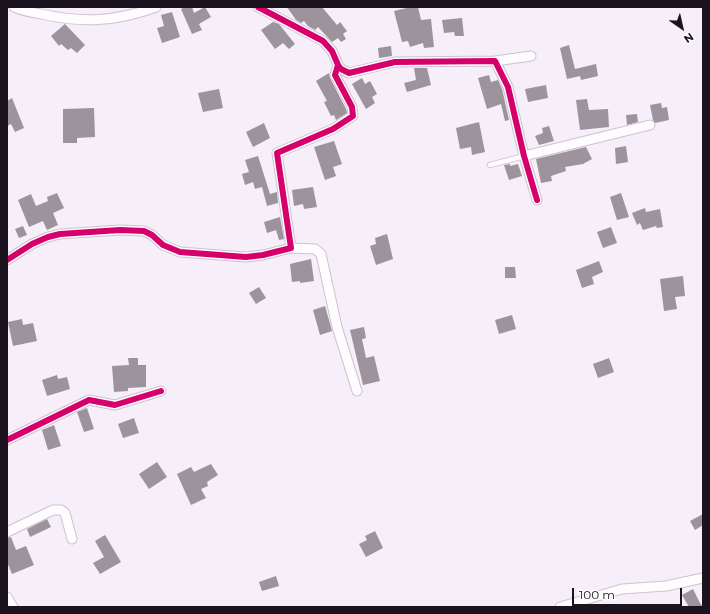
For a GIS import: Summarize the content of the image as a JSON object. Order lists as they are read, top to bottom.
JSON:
{
  "scale_bar": "100 m",
  "north": "bottom right"
}
